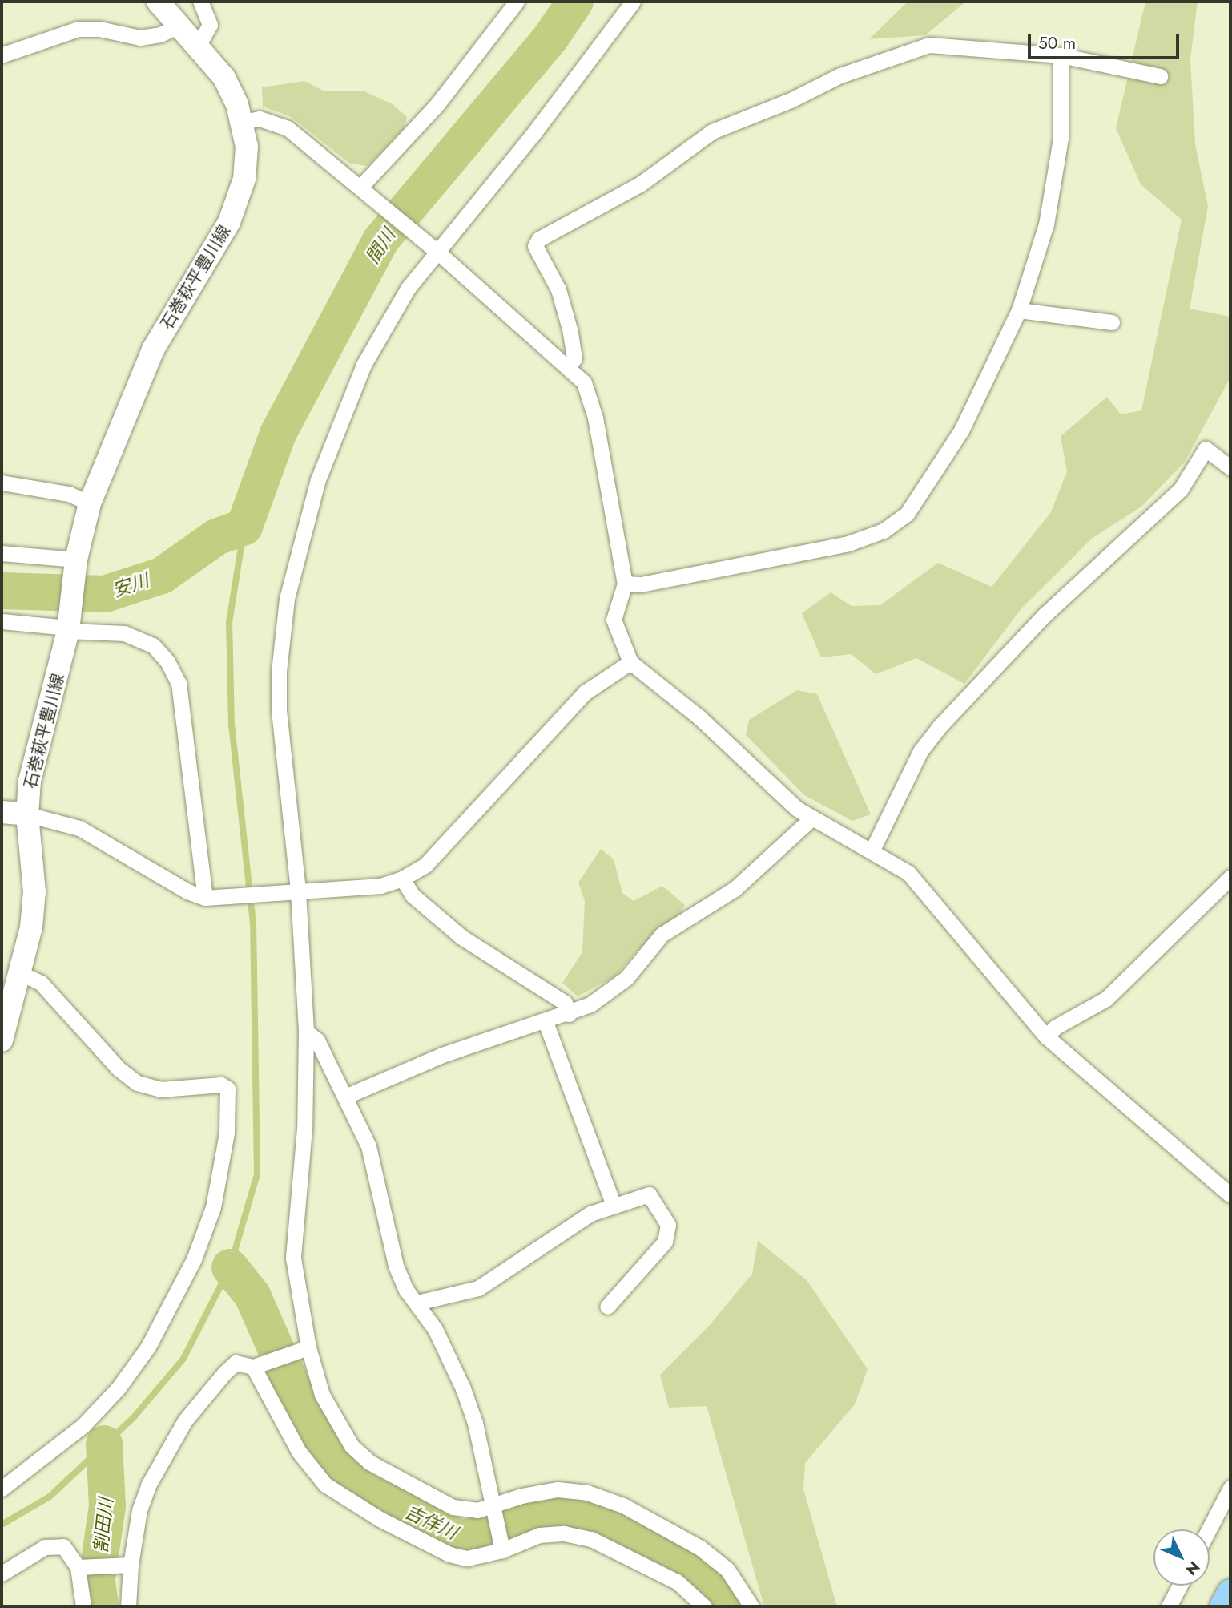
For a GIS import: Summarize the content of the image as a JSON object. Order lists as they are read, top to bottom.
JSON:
{
  "streets": {
    "main road": ["石巻萩平豊川線"]
  },
  "water": [
    "間川",
    "安川",
    "吉佯川",
    "割田川"
  ],
  "scale_bar": "50 m",
  "north": "bottom right"
}
